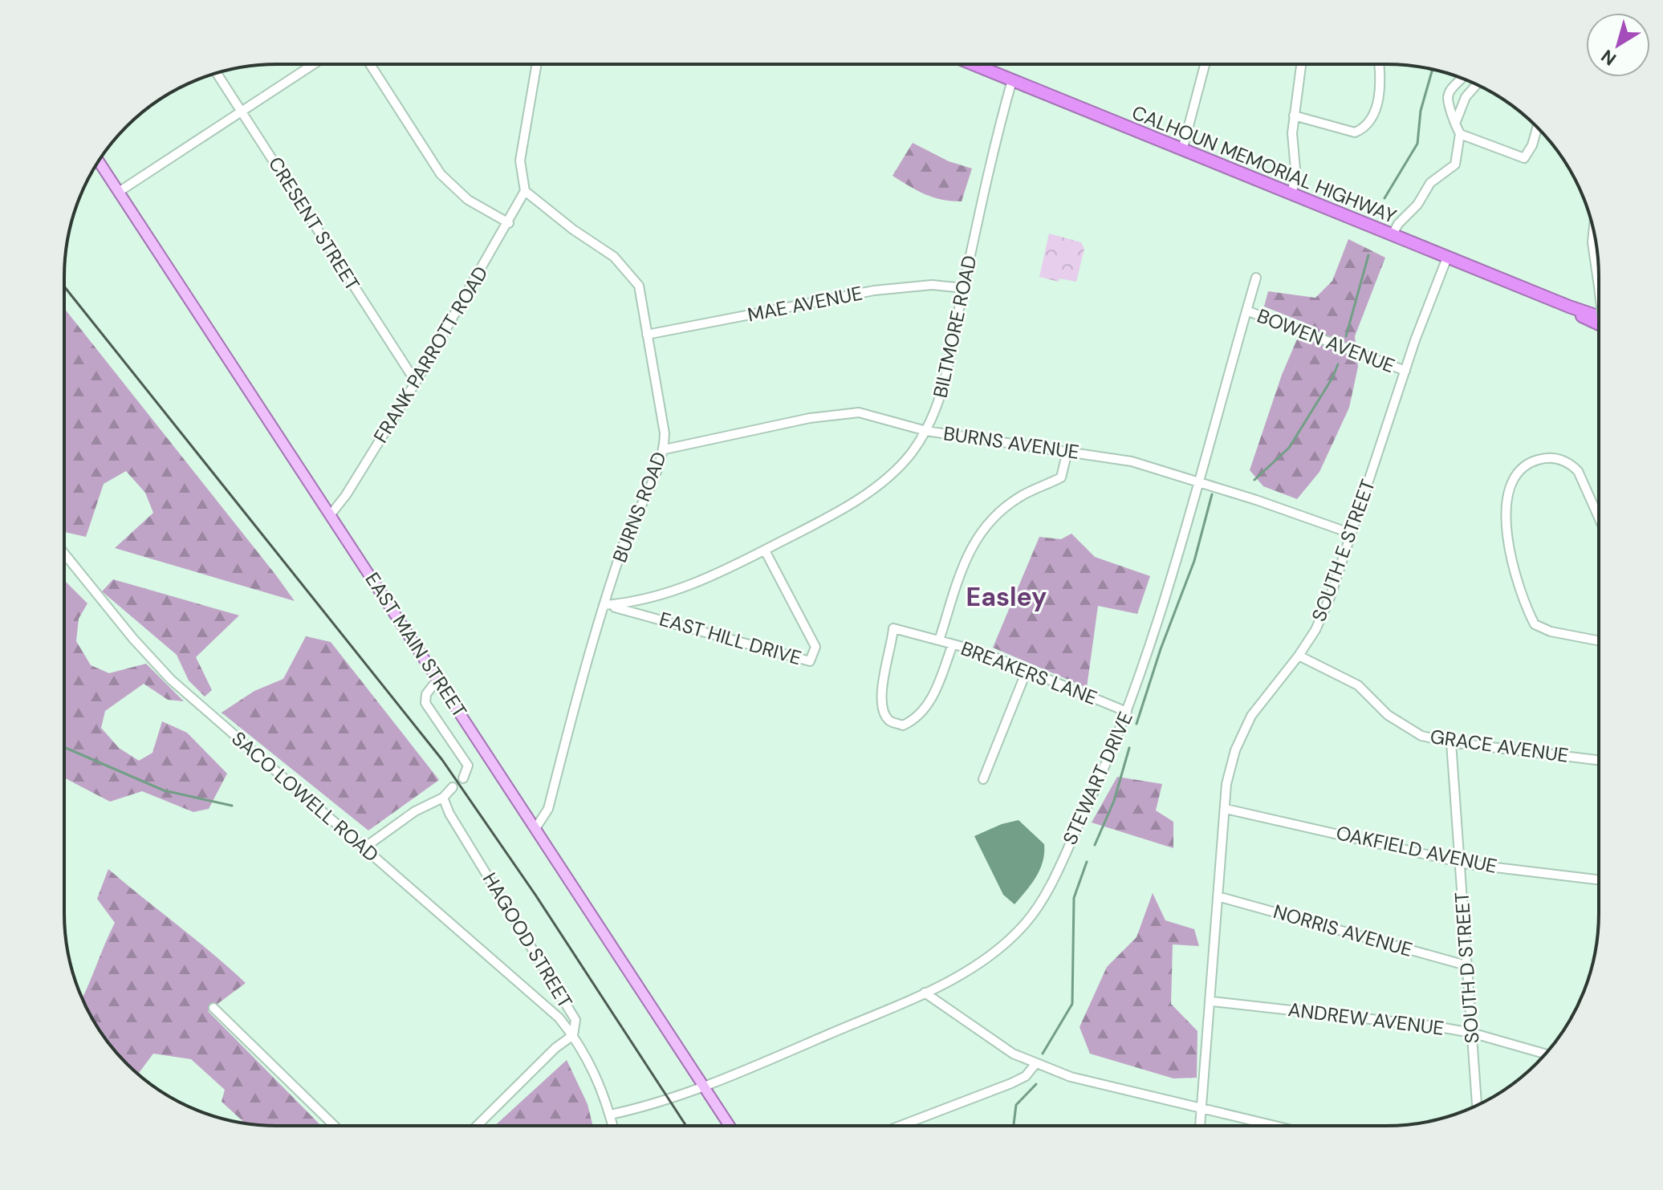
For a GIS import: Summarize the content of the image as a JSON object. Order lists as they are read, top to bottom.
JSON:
{
  "streets": {
    "highway": ["CALHOUN MEMORIAL HIGHWAY"],
    "main road": ["EAST MAIN STREET"],
    "street": [
      "CRESENT STREET",
      "MAE AVENUE",
      "BILTMORE ROAD",
      "BOWEN AVENUE",
      "FRANK PARROTT ROAD",
      "BURNS AVENUE",
      "BURNS ROAD",
      "SOUTH E STREET",
      "EAST HILL DRIVE",
      "BREAKERS LANE",
      "GRACE AVENUE",
      "STEWART DRIVE",
      "SACO LOWELL ROAD",
      "OAKFIELD AVENUE",
      "NORRIS AVENUE",
      "HAGOOD STREET",
      "SOUTH D STREET",
      "ANDREW AVENUE"
    ]
  },
  "crossings": [
    ["CALHOUN MEMORIAL HIGHWAY", "BILTMORE ROAD"],
    ["CALHOUN MEMORIAL HIGHWAY", "SOUTH E STREET"],
    ["CRESENT STREET", "FRANK PARROTT ROAD"],
    ["MAE AVENUE", "BILTMORE ROAD"],
    ["MAE AVENUE", "BURNS ROAD"],
    ["BILTMORE ROAD", "BURNS AVENUE"],
    ["BILTMORE ROAD", "BURNS ROAD"],
    ["BILTMORE ROAD", "EAST HILL DRIVE"],
    ["BOWEN AVENUE", "SOUTH E STREET"],
    ["BOWEN AVENUE", "STEWART DRIVE"],
    ["FRANK PARROTT ROAD", "BURNS ROAD"],
    ["FRANK PARROTT ROAD", "EAST MAIN STREET"],
    ["BURNS AVENUE", "BURNS ROAD"],
    ["BURNS AVENUE", "SOUTH E STREET"],
    ["BURNS AVENUE", "STEWART DRIVE"],
    ["BURNS ROAD", "EAST HILL DRIVE"],
    ["BURNS ROAD", "EAST MAIN STREET"],
    ["SOUTH E STREET", "GRACE AVENUE"],
    ["SOUTH E STREET", "OAKFIELD AVENUE"],
    ["SOUTH E STREET", "NORRIS AVENUE"],
    ["SOUTH E STREET", "ANDREW AVENUE"],
    ["EAST MAIN STREET", "STEWART DRIVE"],
    ["BREAKERS LANE", "STEWART DRIVE"],
    ["GRACE AVENUE", "SOUTH D STREET"],
    ["STEWART DRIVE", "HAGOOD STREET"],
    ["SACO LOWELL ROAD", "HAGOOD STREET"],
    ["OAKFIELD AVENUE", "SOUTH D STREET"],
    ["NORRIS AVENUE", "SOUTH D STREET"],
    ["SOUTH D STREET", "ANDREW AVENUE"]
  ],
  "districts": ["Easley"],
  "north": "bottom left"
}
